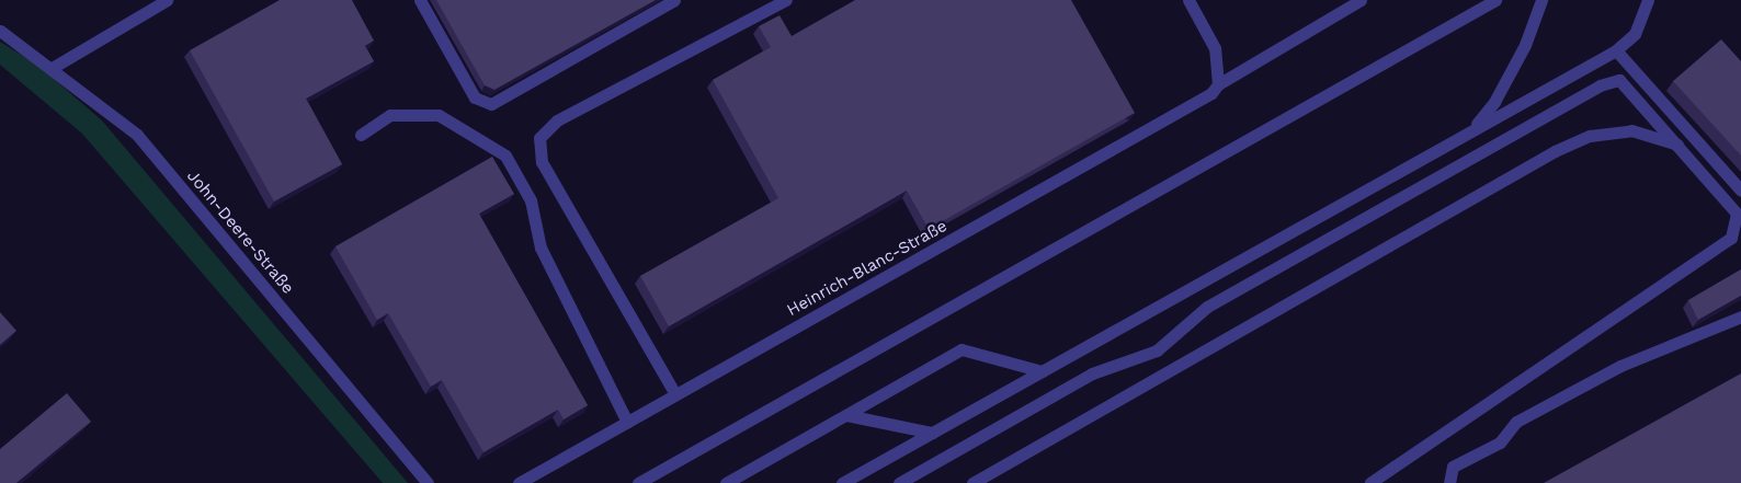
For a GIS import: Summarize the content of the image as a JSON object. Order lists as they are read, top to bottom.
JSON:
{
  "streets": {
    "street": ["John-Deere-Straße", "Heinrich-Blanc-Straße"]
  }
}
